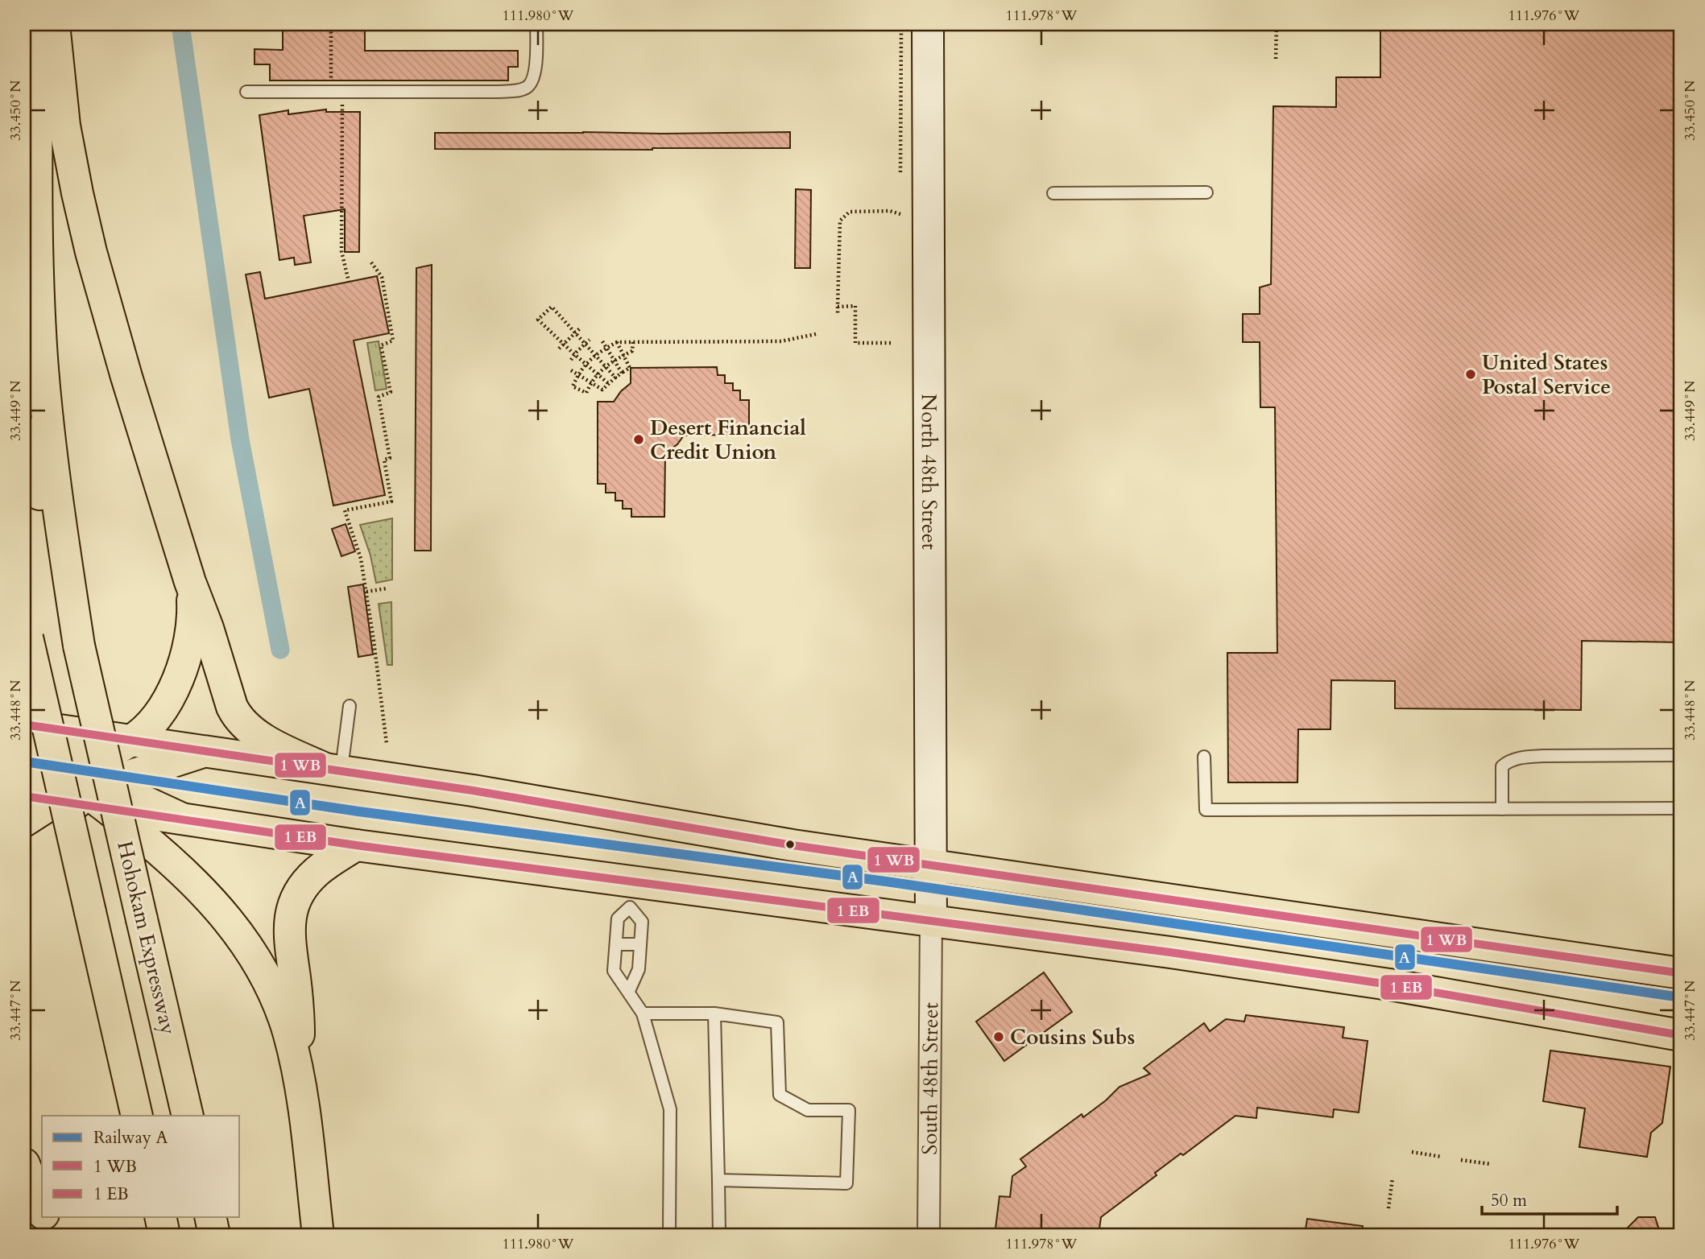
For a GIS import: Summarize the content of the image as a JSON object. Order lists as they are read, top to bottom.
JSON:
{
  "streets": {
    "main road": ["Hohokam Expressway"],
    "street": ["North 48th Street", "South 48th Street"]
  },
  "crossings": [
    ["North 48th Street", "South 48th Street"]
  ],
  "places": ["United States Postal Service", "Desert Financial Credit Union", "Cousins Subs"],
  "lines": ["rail line A"],
  "legend": ["Railway A", "1 WB", "1 EB"],
  "scale_bar": "50 m",
  "coordinates": [
    "111.980°W",
    "111.978°W",
    "111.976°W",
    "33.450°N",
    "33.449°N",
    "33.448°N",
    "33.447°N"
  ]
}
